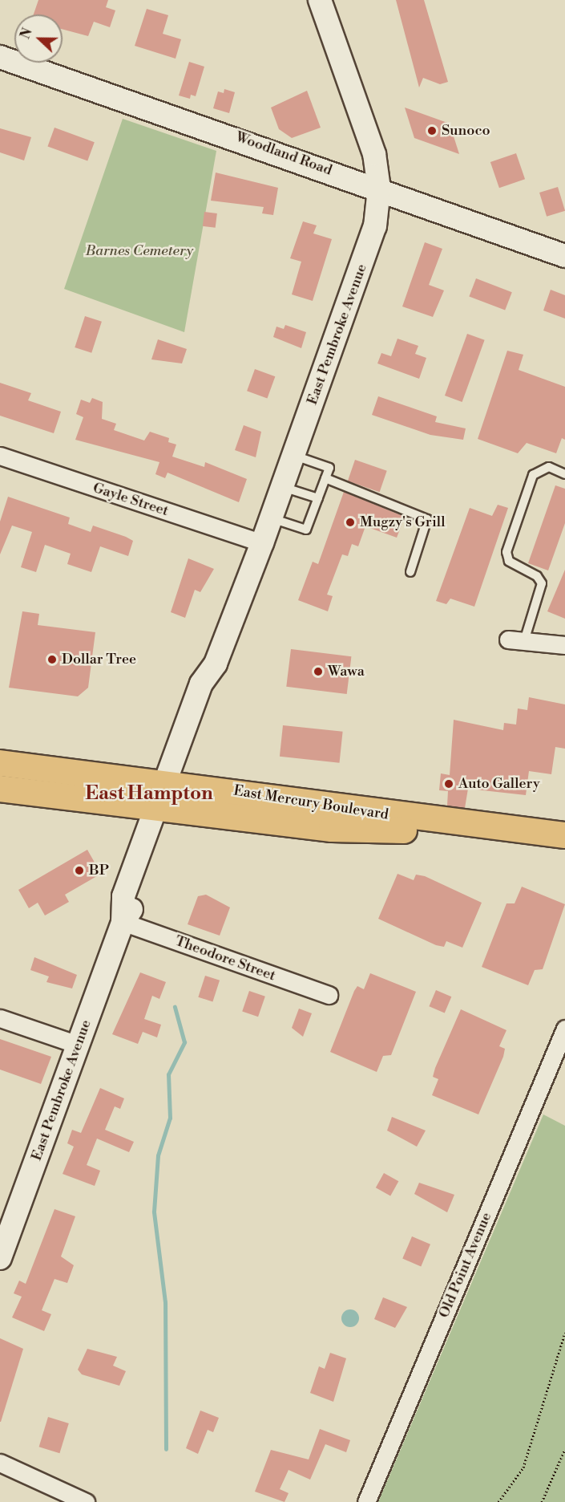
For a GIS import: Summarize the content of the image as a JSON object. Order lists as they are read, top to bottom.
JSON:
{
  "streets": {
    "main road": ["Woodland Road", "East Pembroke Avenue", "East Mercury Boulevard"],
    "street": ["Gayle Street", "Theodore Street", "Old Point Avenue"]
  },
  "crossings": [
    ["Woodland Road", "East Pembroke Avenue"],
    ["East Pembroke Avenue", "Gayle Street"],
    ["East Pembroke Avenue", "East Mercury Boulevard"],
    ["East Pembroke Avenue", "Theodore Street"]
  ],
  "districts": ["East Hampton"],
  "parks": ["Barnes Cemetery"],
  "places": [
    "Sunoco",
    "Mugzy's Grill",
    "Dollar Tree",
    "Wawa",
    "Auto Gallery",
    "BP"
  ],
  "north": "left"
}
